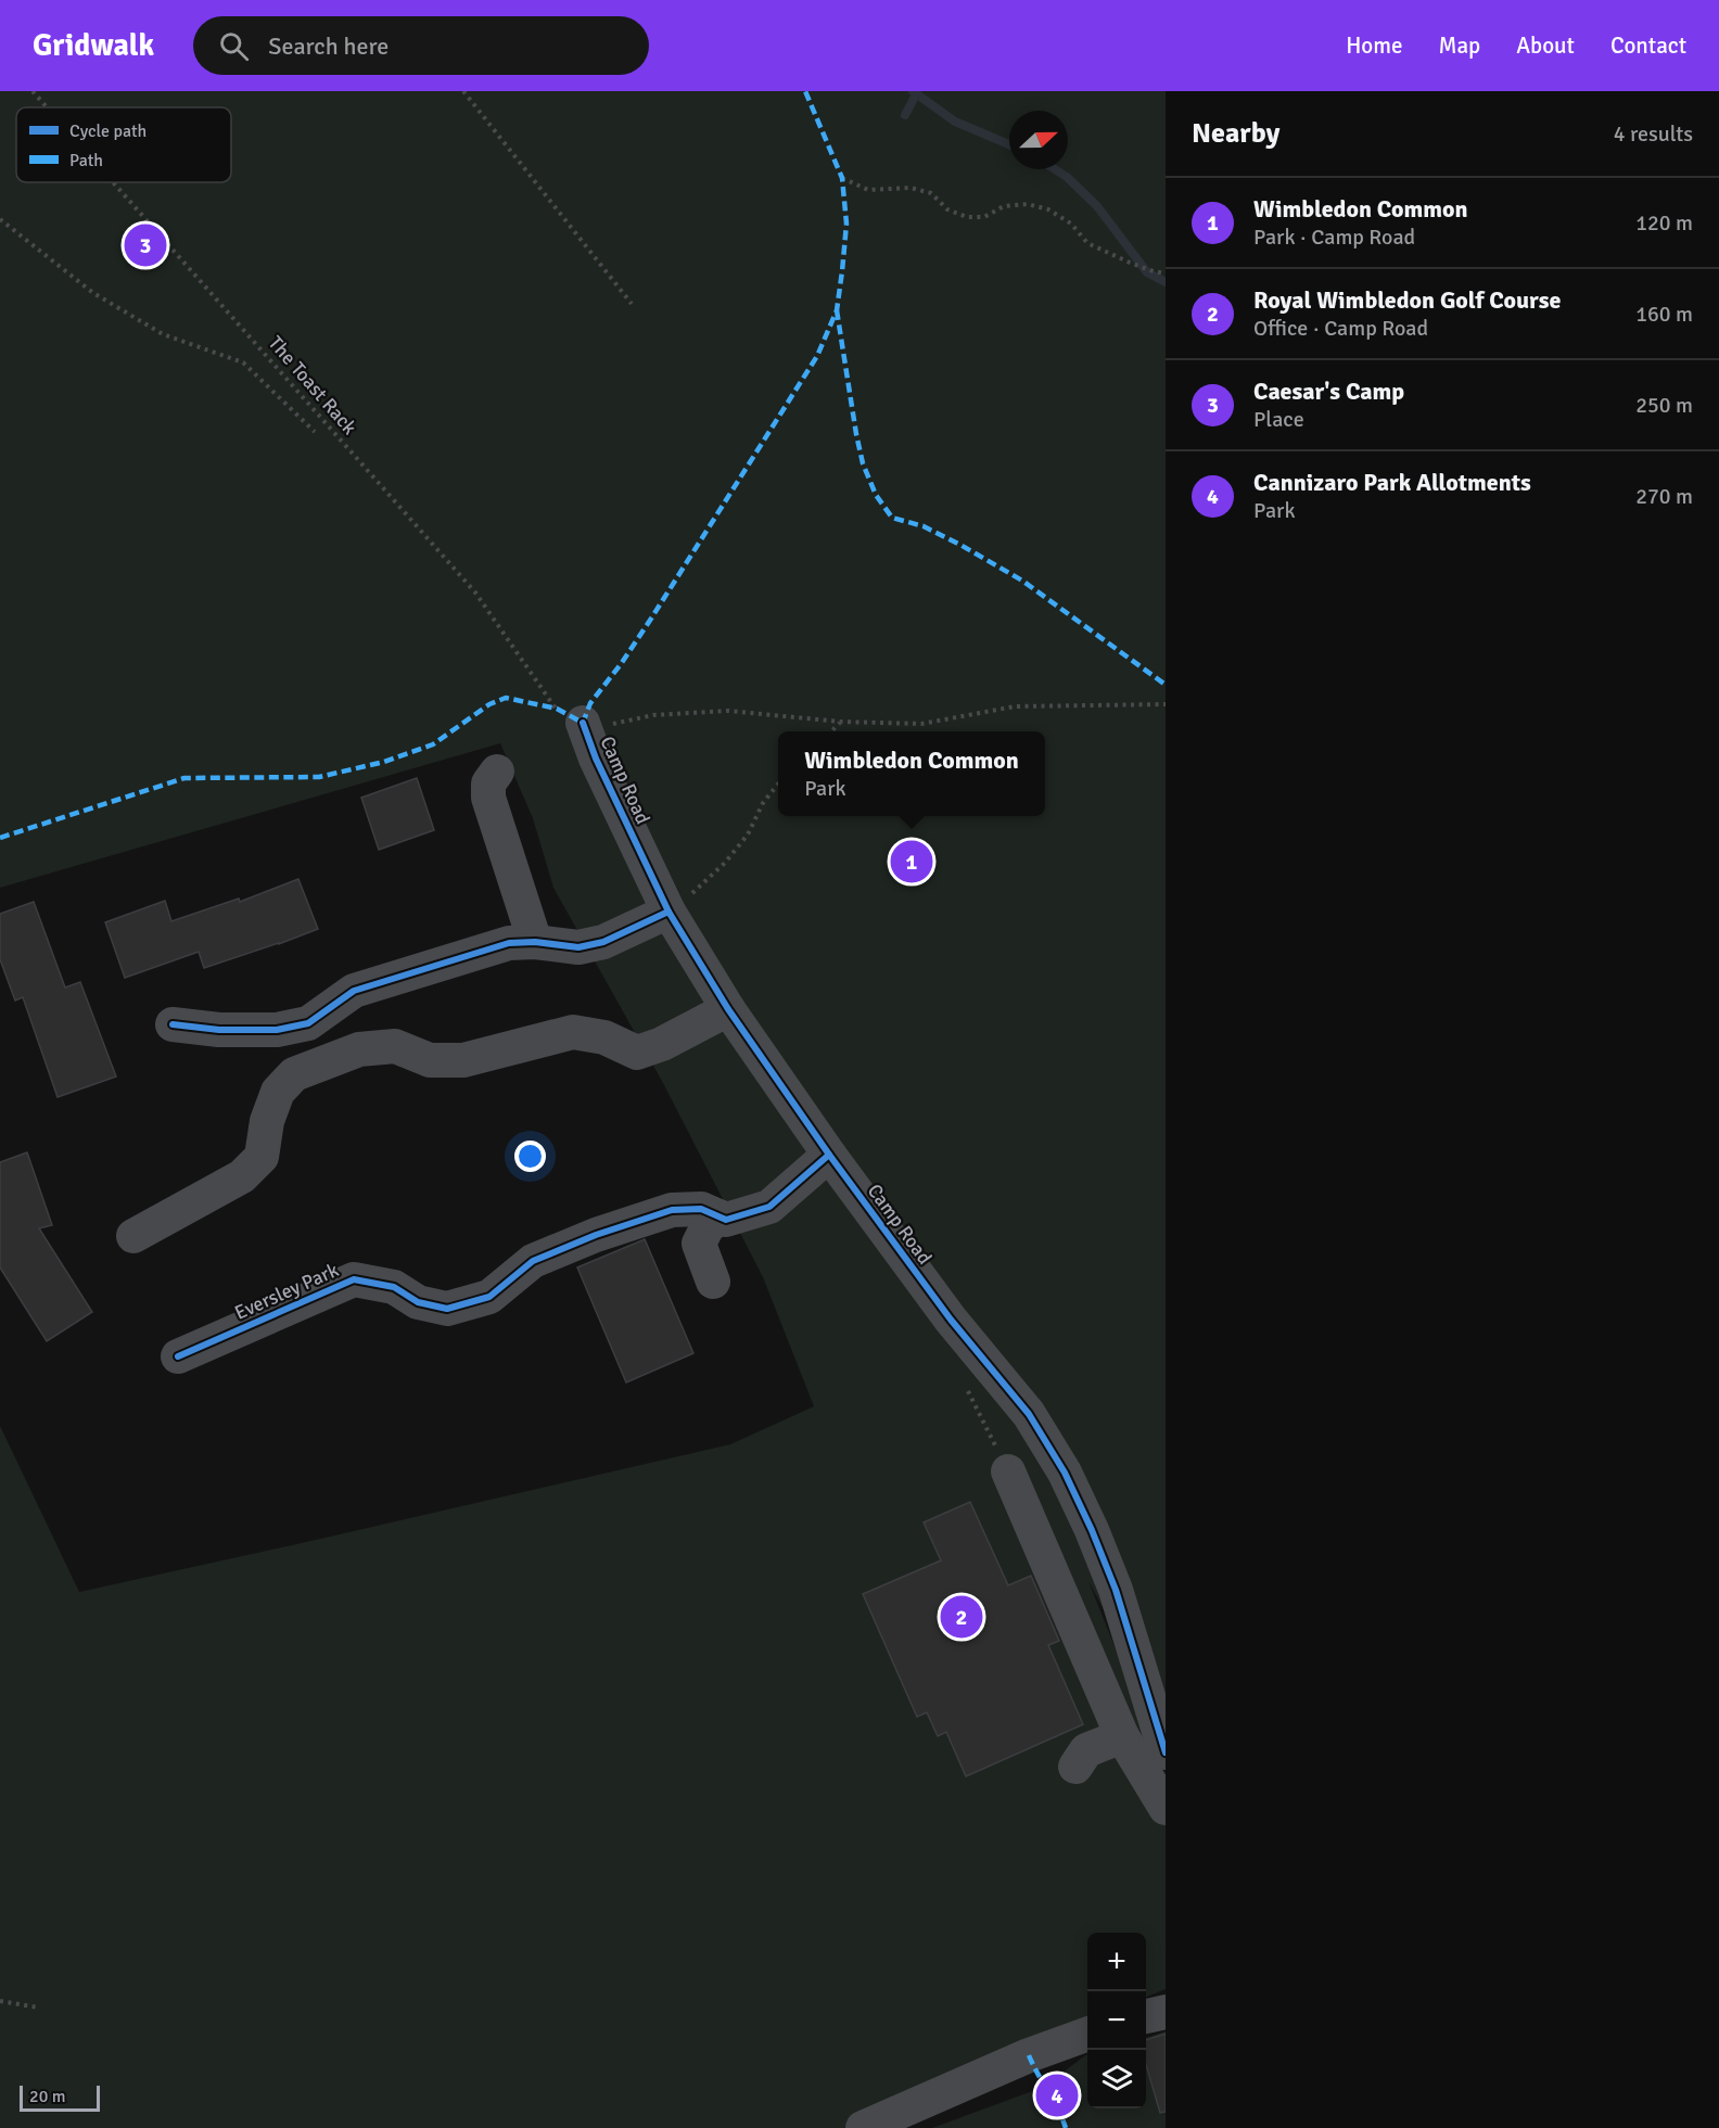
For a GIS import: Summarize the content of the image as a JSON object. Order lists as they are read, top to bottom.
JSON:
{
  "streets": {
    "street": ["Camp Road", "Eversley Park"],
    "path": ["The Toast Rack"]
  },
  "crossings": [
    ["The Toast Rack", "Camp Road"],
    ["Camp Road", "Eversley Park"]
  ],
  "legend": ["Cycle path", "Path"],
  "scale_bar": "20 m",
  "north": "right",
  "page": {
    "header": "Gridwalk",
    "search": "Search here",
    "nav": [
      "Home",
      "Map",
      "About",
      "Contact"
    ],
    "heading": ["Nearby", "4 results"],
    "list": [
      {
        "mark": "1",
        "name": "Wimbledon Common",
        "note": "Park · Camp Road",
        "value": "120 m"
      },
      {
        "mark": "2",
        "name": "Royal Wimbledon Golf Course",
        "note": "Office · Camp Road",
        "value": "160 m"
      },
      {
        "mark": "3",
        "name": "Caesar's Camp",
        "note": "Place",
        "value": "250 m"
      },
      {
        "mark": "4",
        "name": "Cannizaro Park Allotments",
        "note": "Park",
        "value": "270 m"
      }
    ],
    "pins": [
      "3",
      "1",
      "2",
      "4"
    ],
    "popup": ["Wimbledon Common", "Park"],
    "map_buttons": ["+", "−"],
    "scale": "20 m"
  }
}
